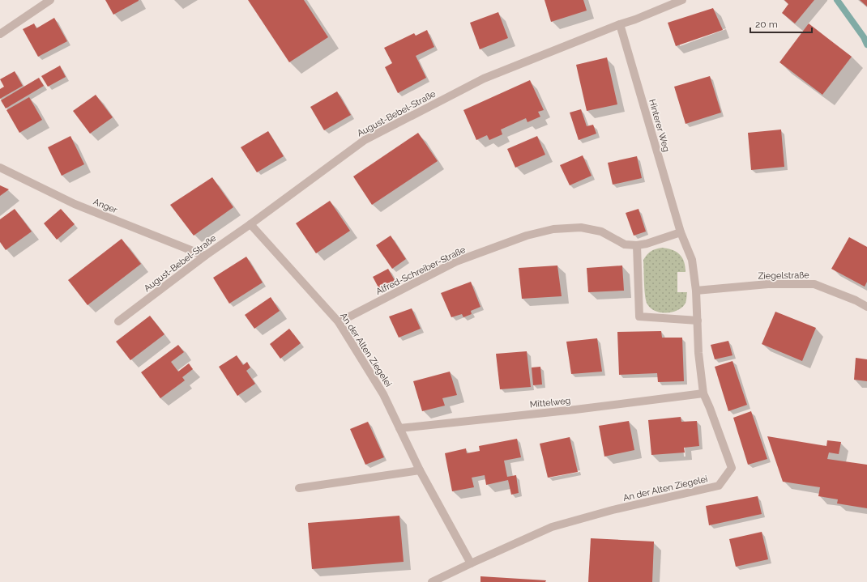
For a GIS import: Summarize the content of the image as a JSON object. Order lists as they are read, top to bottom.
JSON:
{
  "streets": {
    "street": [
      "August-Bebel-Straße",
      "Hinterer Weg",
      "Anger",
      "Alfred-Schreiber-Straße",
      "Ziegelstraße",
      "An der Alten Ziegelei",
      "Mittelweg"
    ]
  },
  "crossings": [
    ["August-Bebel-Straße", "Hinterer Weg"],
    ["August-Bebel-Straße", "Anger"],
    ["August-Bebel-Straße", "An der Alten Ziegelei"],
    ["Hinterer Weg", "Alfred-Schreiber-Straße"],
    ["Hinterer Weg", "An der Alten Ziegelei"],
    ["Alfred-Schreiber-Straße", "An der Alten Ziegelei"],
    ["Ziegelstraße", "An der Alten Ziegelei"],
    ["An der Alten Ziegelei", "Mittelweg"]
  ],
  "scale_bar": "20 m"
}
